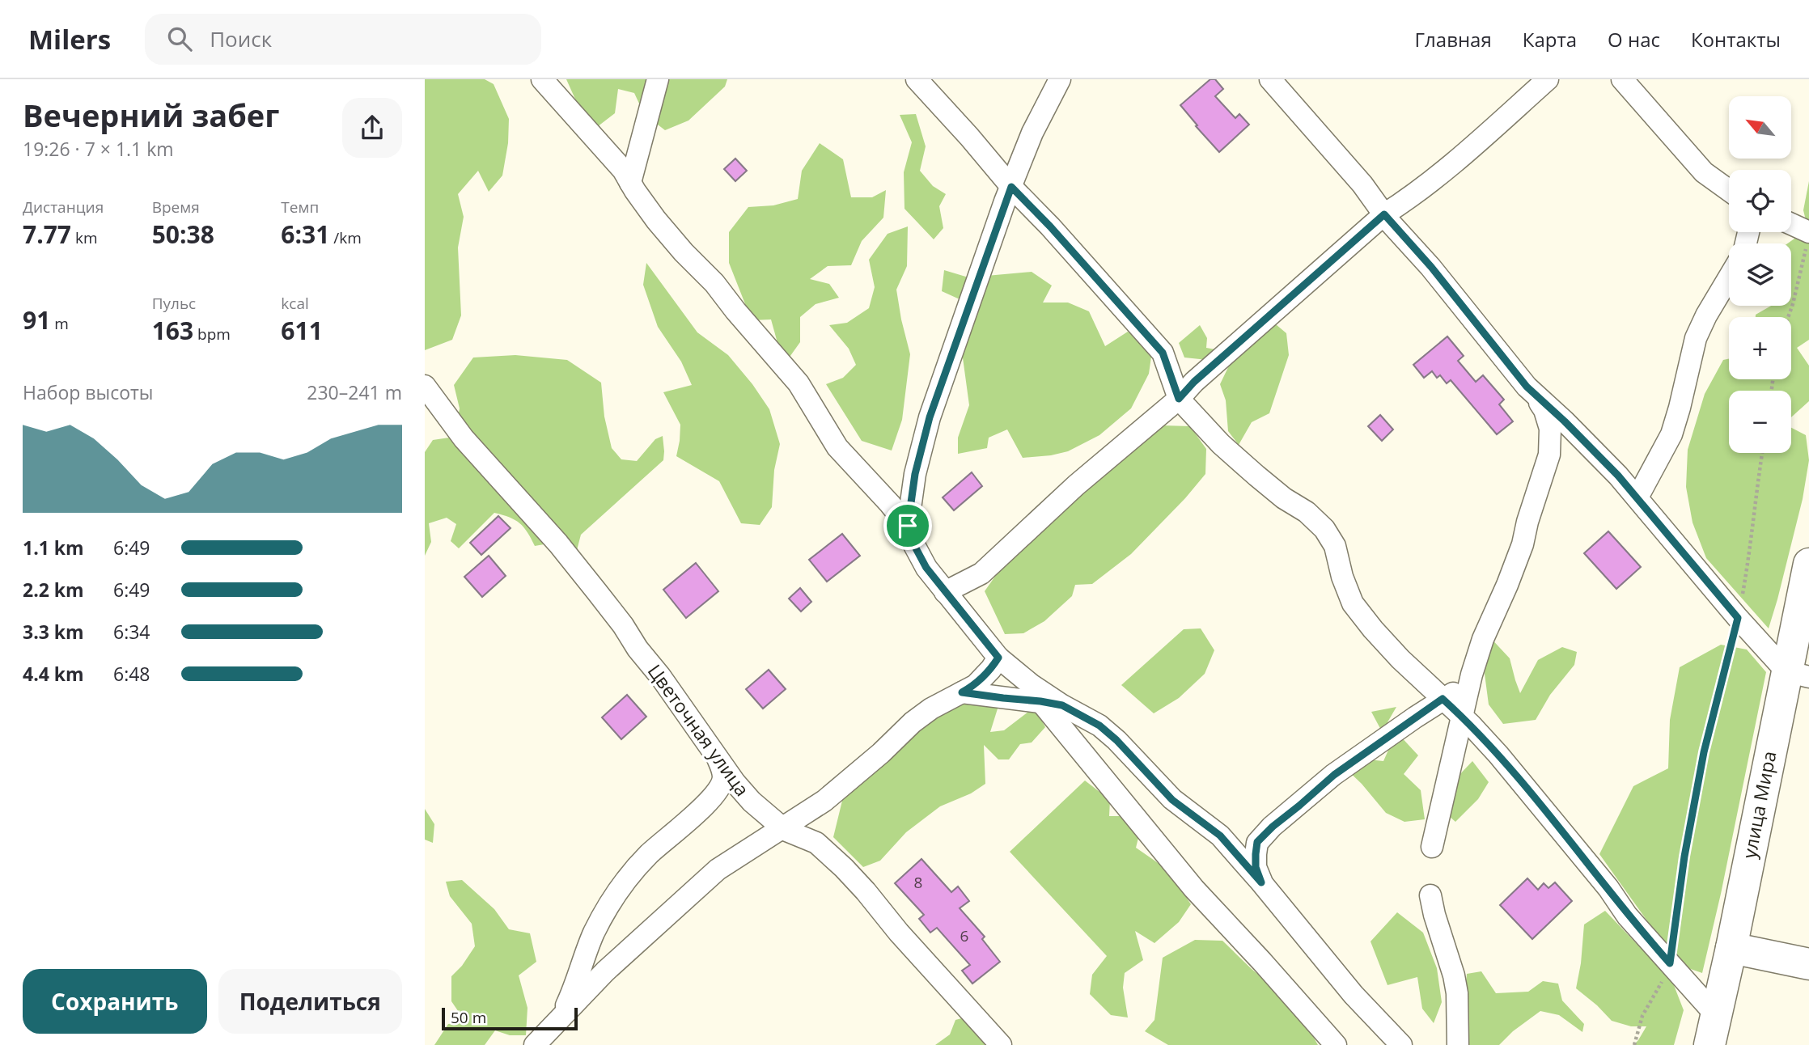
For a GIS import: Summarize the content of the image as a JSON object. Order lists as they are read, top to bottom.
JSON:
{
  "streets": {
    "main road": ["улица Мира"],
    "street": ["Цветочная улица"]
  },
  "house_numbers": ["8", "6"],
  "scale_bar": "50 m",
  "north": "top left",
  "page": {
    "header": "Milers",
    "search": "Поиск",
    "nav": [
      "Главная",
      "Карта",
      "О нас",
      "Контакты"
    ],
    "heading": ["Вечерний забег", "19:26 · 7 × 1.1 km"],
    "map_buttons": ["+", "−"],
    "stats": [
      ["Дистанция", "7.77 km"],
      ["Время", "50:38"],
      ["Темп", "6:31 /km"],
      ["91 m"],
      ["Пульс", "163 bpm"],
      ["kcal", "611"]
    ],
    "chart": ["Набор высоты", "230–241 m"],
    "list": [
      {
        "name": "1.1 km",
        "note": "6:49"
      },
      {
        "name": "2.2 km",
        "note": "6:49"
      },
      {
        "name": "3.3 km",
        "note": "6:34"
      },
      {
        "name": "4.4 km",
        "note": "6:48"
      }
    ],
    "buttons": ["Сохранить", "Поделиться"],
    "scale": "50 m"
  }
}
